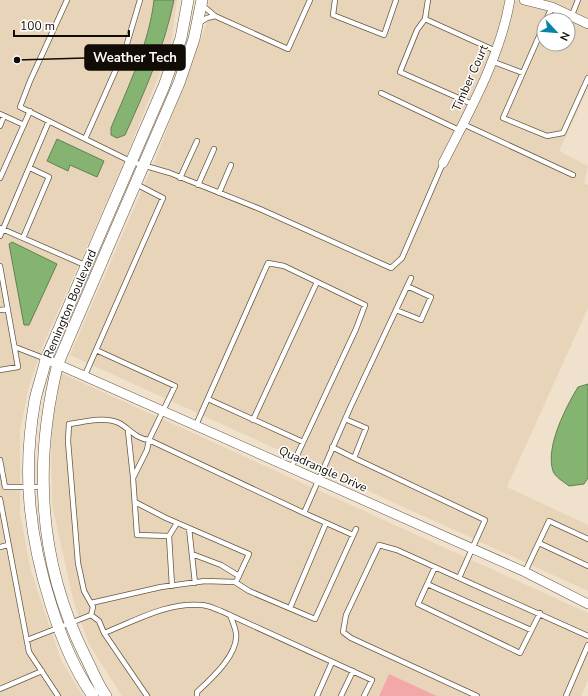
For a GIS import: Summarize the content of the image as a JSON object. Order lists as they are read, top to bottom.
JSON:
{
  "streets": {
    "street": ["Timber Court", "Remington Boulevard", "Quadrangle Drive"]
  },
  "crossings": [
    ["Remington Boulevard", "Quadrangle Drive"]
  ],
  "places": ["Weather Tech"],
  "scale_bar": "100 m",
  "north": "bottom right"
}
